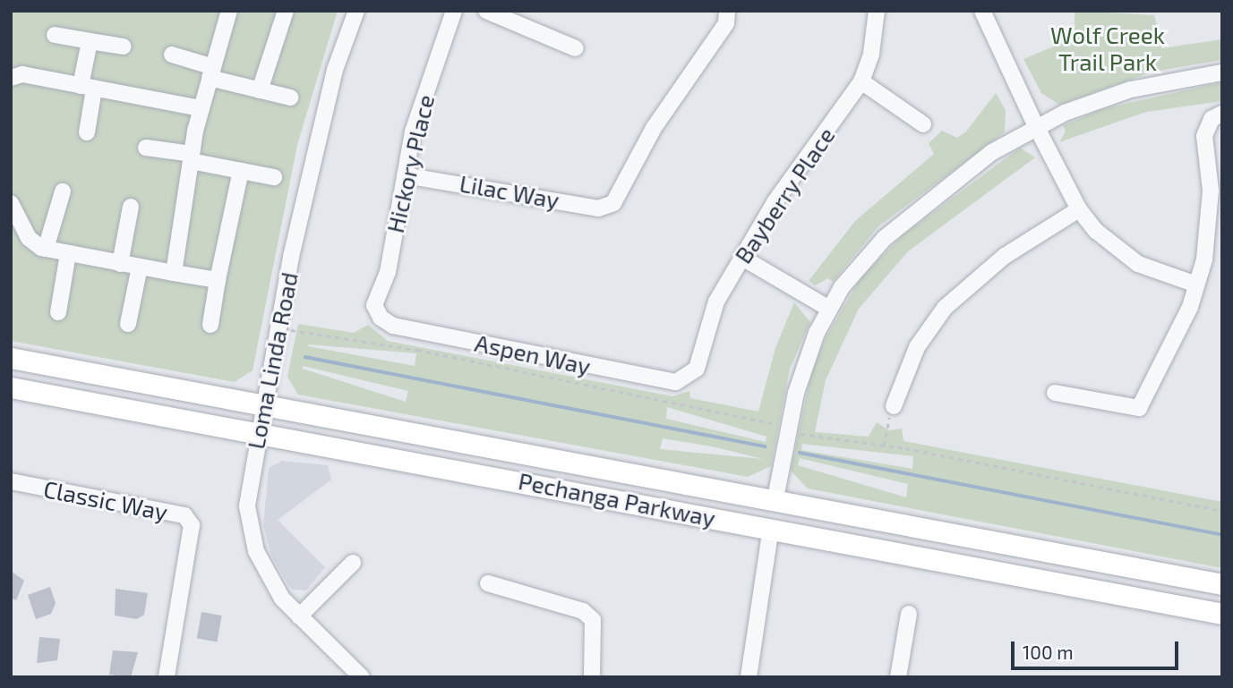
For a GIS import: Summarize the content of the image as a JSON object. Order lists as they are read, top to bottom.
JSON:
{
  "streets": {
    "main road": ["Pechanga Parkway"],
    "street": [
      "Hickory Place",
      "Lilac Way",
      "Bayberry Place",
      "Aspen Way",
      "Loma Linda Road",
      "Classic Way"
    ]
  },
  "crossings": [
    ["Hickory Place", "Lilac Way"],
    ["Hickory Place", "Aspen Way"],
    ["Bayberry Place", "Aspen Way"],
    ["Loma Linda Road", "Pechanga Parkway"]
  ],
  "parks": ["Wolf Creek Trail Park"],
  "scale_bar": "100 m"
}
